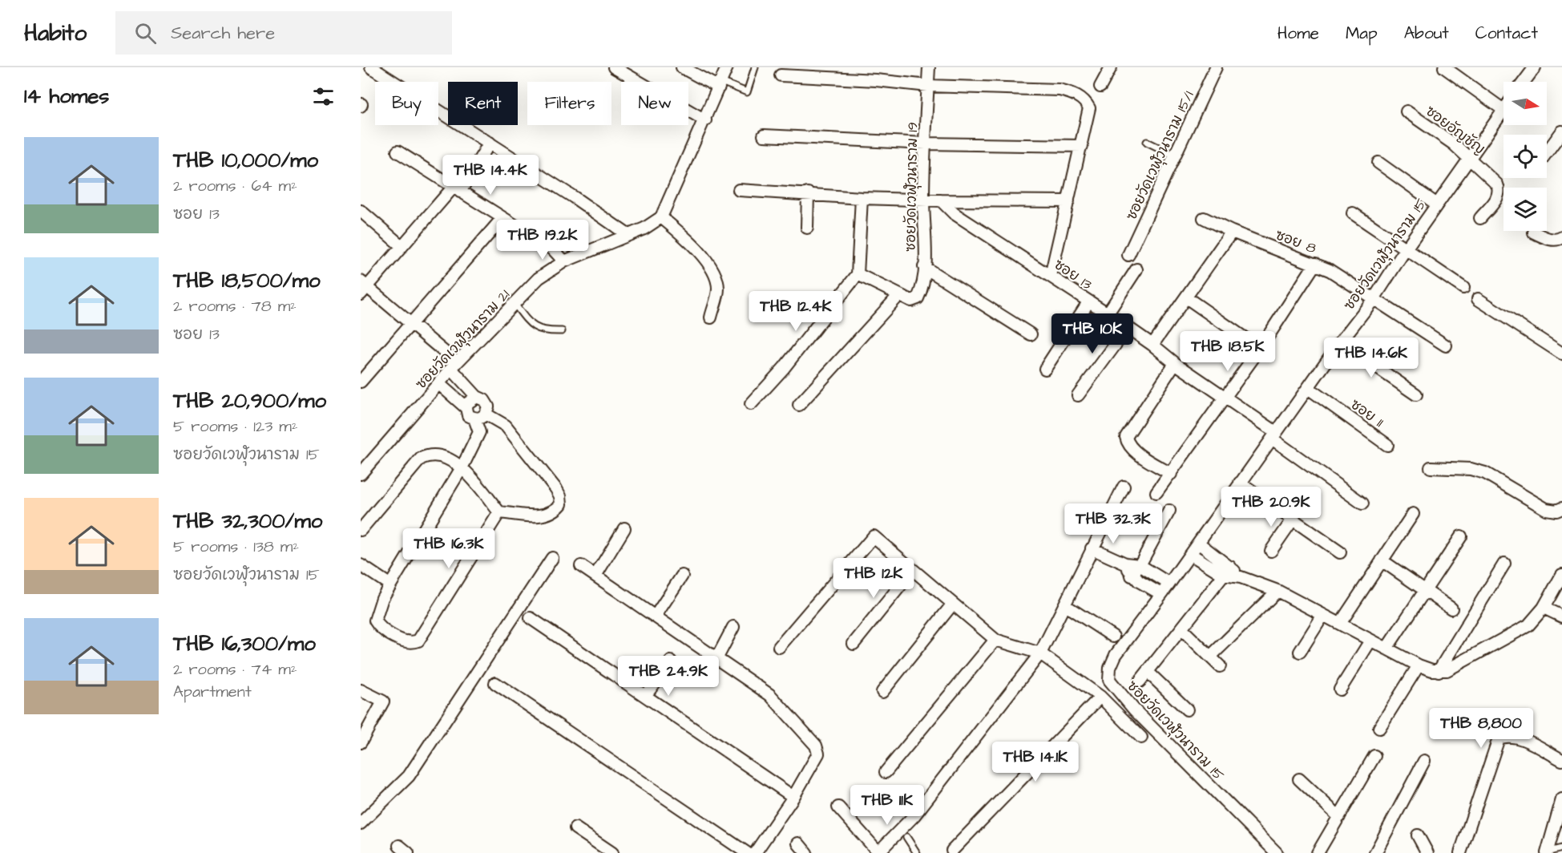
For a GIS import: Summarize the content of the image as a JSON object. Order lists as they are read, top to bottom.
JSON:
{
  "streets": {
    "street": [
      "ซอยอัญชัญ",
      "ซอยวัดเวฬุวนาราม 15/1",
      "ซอยวัดเวฬุวนาราม 19",
      "ซอย 8",
      "ซอยวัดเวฬุวนาราม 15",
      "ซอย 13",
      "ซอยวัดเวฬุวนาราม 21",
      "ซอย 11"
    ]
  },
  "crossings": [
    ["ซอยอัญชัญ", "ซอยวัดเวฬุวนาราม 15"],
    ["ซอย 8", "ซอยวัดเวฬุวนาราม 15"],
    ["ซอยวัดเวฬุวนาราม 15", "ซอย 13"],
    ["ซอยวัดเวฬุวนาราม 15", "ซอย 11"]
  ],
  "north": "right",
  "page": {
    "header": "Habito",
    "search": "Search here",
    "nav": [
      "Home",
      "Map",
      "About",
      "Contact"
    ],
    "heading": "14 homes",
    "chip": [
      "Buy",
      "Rent",
      "Filters",
      "New"
    ],
    "list": [
      {
        "name": "THB 10,000/mo",
        "note": "2 rooms · 64 m² · ซอย 13"
      },
      {
        "name": "THB 18,500/mo",
        "note": "2 rooms · 78 m² · ซอย 13"
      },
      {
        "name": "THB 20,900/mo",
        "note": "5 rooms · 123 m² · ซอยวัดเวฬุวนาราม 15"
      },
      {
        "name": "THB 32,300/mo",
        "note": "5 rooms · 138 m² · ซอยวัดเวฬุวนาราม 15"
      },
      {
        "name": "THB 16,300/mo",
        "note": "2 rooms · 74 m² · Apartment"
      }
    ],
    "price": [
      "THB 14.4K",
      "THB 19.2K",
      "THB 12.4K",
      "THB 10K",
      "THB 18.5K",
      "THB 14.6K",
      "THB 20.9K",
      "THB 32.3K",
      "THB 16.3K",
      "THB 12K",
      "THB 24.9K",
      "THB 8,800",
      "THB 14.1K",
      "THB 11K"
    ]
  }
}
